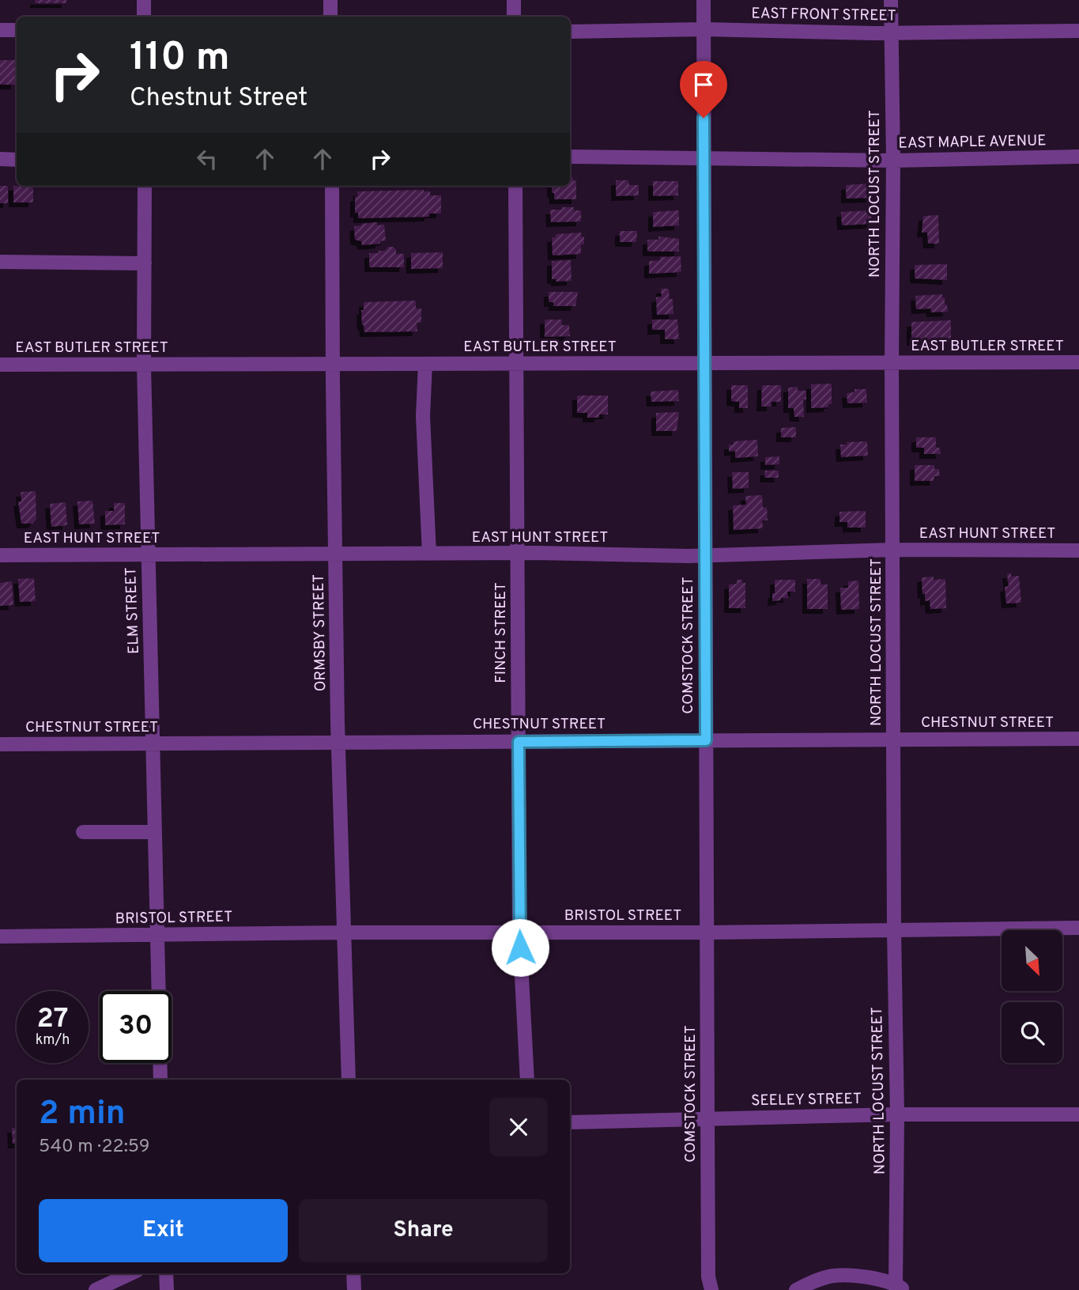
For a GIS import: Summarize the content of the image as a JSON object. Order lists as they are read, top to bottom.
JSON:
{
  "streets": {
    "street": [
      "EAST FRONT STREET",
      "EAST MAPLE AVENUE",
      "NORTH LOCUST STREET",
      "EAST BUTLER STREET",
      "EAST HUNT STREET",
      "ELM STREET",
      "ORMSBY STREET",
      "FINCH STREET",
      "COMSTOCK STREET",
      "CHESTNUT STREET",
      "BRISTOL STREET",
      "SEELEY STREET"
    ]
  },
  "crossings": [
    ["EAST FRONT STREET", "NORTH LOCUST STREET"],
    ["EAST FRONT STREET", "COMSTOCK STREET"],
    ["EAST MAPLE AVENUE", "NORTH LOCUST STREET"],
    ["EAST MAPLE AVENUE", "COMSTOCK STREET"],
    ["NORTH LOCUST STREET", "EAST BUTLER STREET"],
    ["NORTH LOCUST STREET", "EAST HUNT STREET"],
    ["NORTH LOCUST STREET", "CHESTNUT STREET"],
    ["NORTH LOCUST STREET", "BRISTOL STREET"],
    ["NORTH LOCUST STREET", "SEELEY STREET"],
    ["EAST BUTLER STREET", "ELM STREET"],
    ["EAST BUTLER STREET", "ORMSBY STREET"],
    ["EAST BUTLER STREET", "FINCH STREET"],
    ["EAST BUTLER STREET", "COMSTOCK STREET"],
    ["EAST HUNT STREET", "ELM STREET"],
    ["EAST HUNT STREET", "ORMSBY STREET"],
    ["EAST HUNT STREET", "FINCH STREET"],
    ["EAST HUNT STREET", "COMSTOCK STREET"],
    ["ELM STREET", "CHESTNUT STREET"],
    ["ELM STREET", "BRISTOL STREET"],
    ["ORMSBY STREET", "CHESTNUT STREET"],
    ["ORMSBY STREET", "BRISTOL STREET"],
    ["FINCH STREET", "CHESTNUT STREET"],
    ["FINCH STREET", "BRISTOL STREET"],
    ["COMSTOCK STREET", "CHESTNUT STREET"],
    ["COMSTOCK STREET", "BRISTOL STREET"],
    ["COMSTOCK STREET", "SEELEY STREET"]
  ],
  "north": "bottom right",
  "page": {
    "turn": ["110 m", "Chestnut Street"],
    "speed": "27 km/h",
    "limit": "30",
    "heading": ["2 min", "540 m · 22:59"],
    "buttons": ["Exit", "Share"]
  }
}
